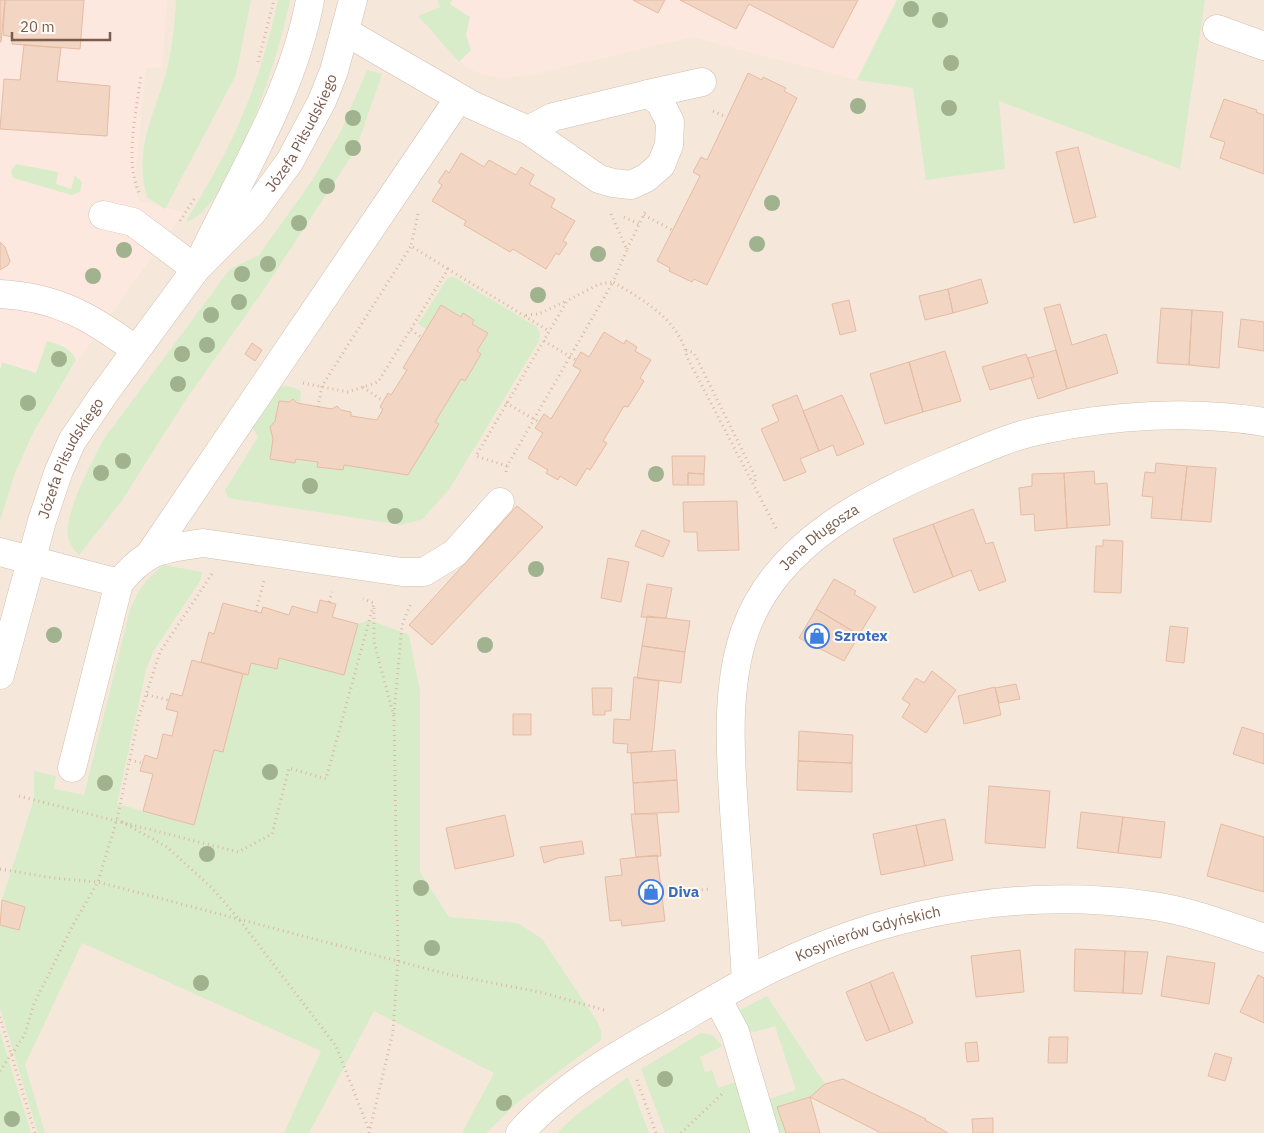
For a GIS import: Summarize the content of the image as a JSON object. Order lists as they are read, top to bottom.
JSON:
{
  "streets": {
    "street": ["Józefa Piłsudskiego", "Jana Długosza", "Kosynierów Gdyńskich"]
  },
  "crossings": [
    ["Jana Długosza", "Kosynierów Gdyńskich"]
  ],
  "places": {
    "shop": ["Szrotex", "Diva"]
  },
  "scale_bar": "20 m"
}
